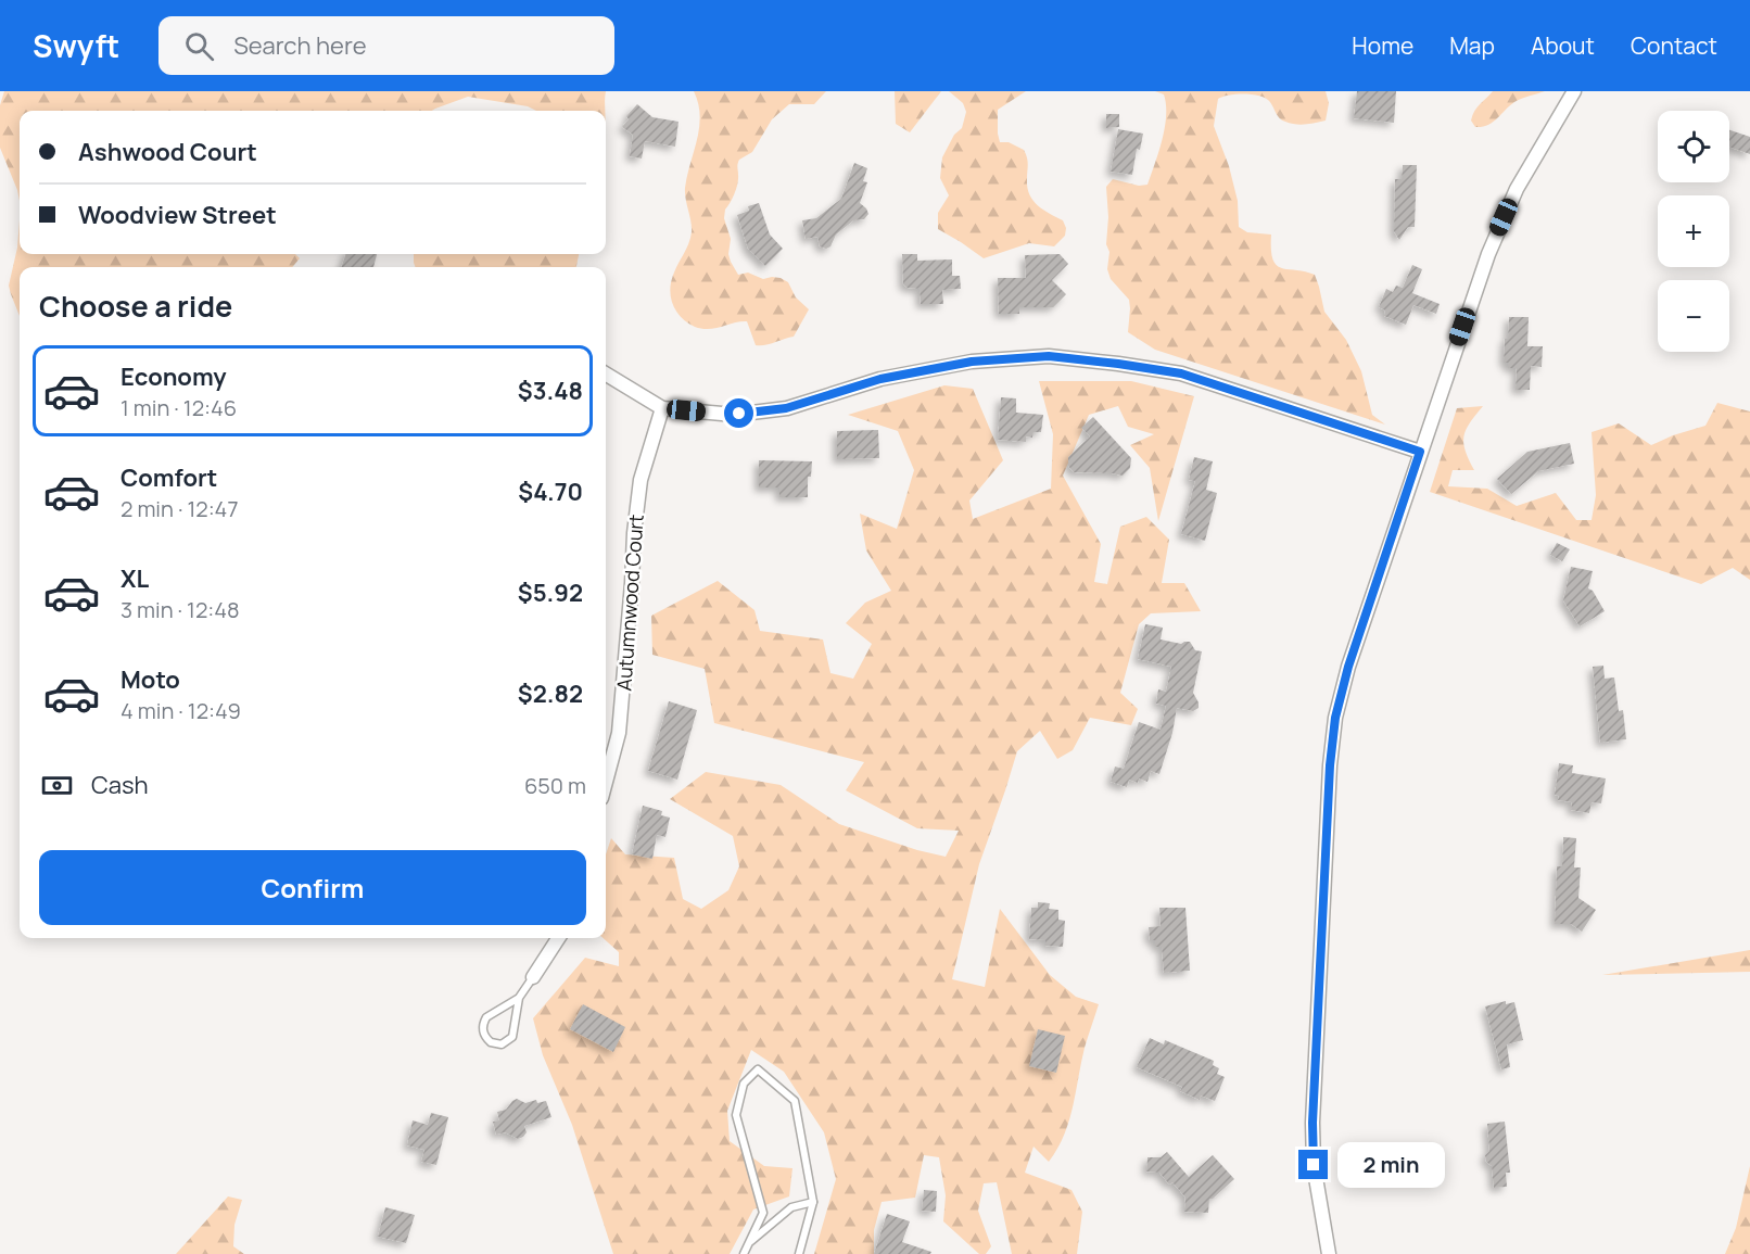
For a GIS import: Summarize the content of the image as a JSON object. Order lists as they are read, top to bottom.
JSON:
{
  "streets": {
    "street": ["Autumnwood Court"]
  },
  "page": {
    "header": "Swyft",
    "search": "Search here",
    "nav": [
      "Home",
      "Map",
      "About",
      "Contact"
    ],
    "map_buttons": ["+", "−"],
    "banner": ["Ashwood Court", "Woodview Street"],
    "heading": "Choose a ride",
    "list": [
      {
        "name": "Economy",
        "note": "1 min · 12:46",
        "value": "$3.48"
      },
      {
        "name": "Comfort",
        "note": "2 min · 12:47",
        "value": "$4.70"
      },
      {
        "name": "XL",
        "note": "3 min · 12:48",
        "value": "$5.92"
      },
      {
        "name": "Moto",
        "note": "4 min · 12:49",
        "value": "$2.82"
      }
    ],
    "pay": ["Cash", "650 m"],
    "buttons": "Confirm",
    "bubble": "2 min"
  }
}
